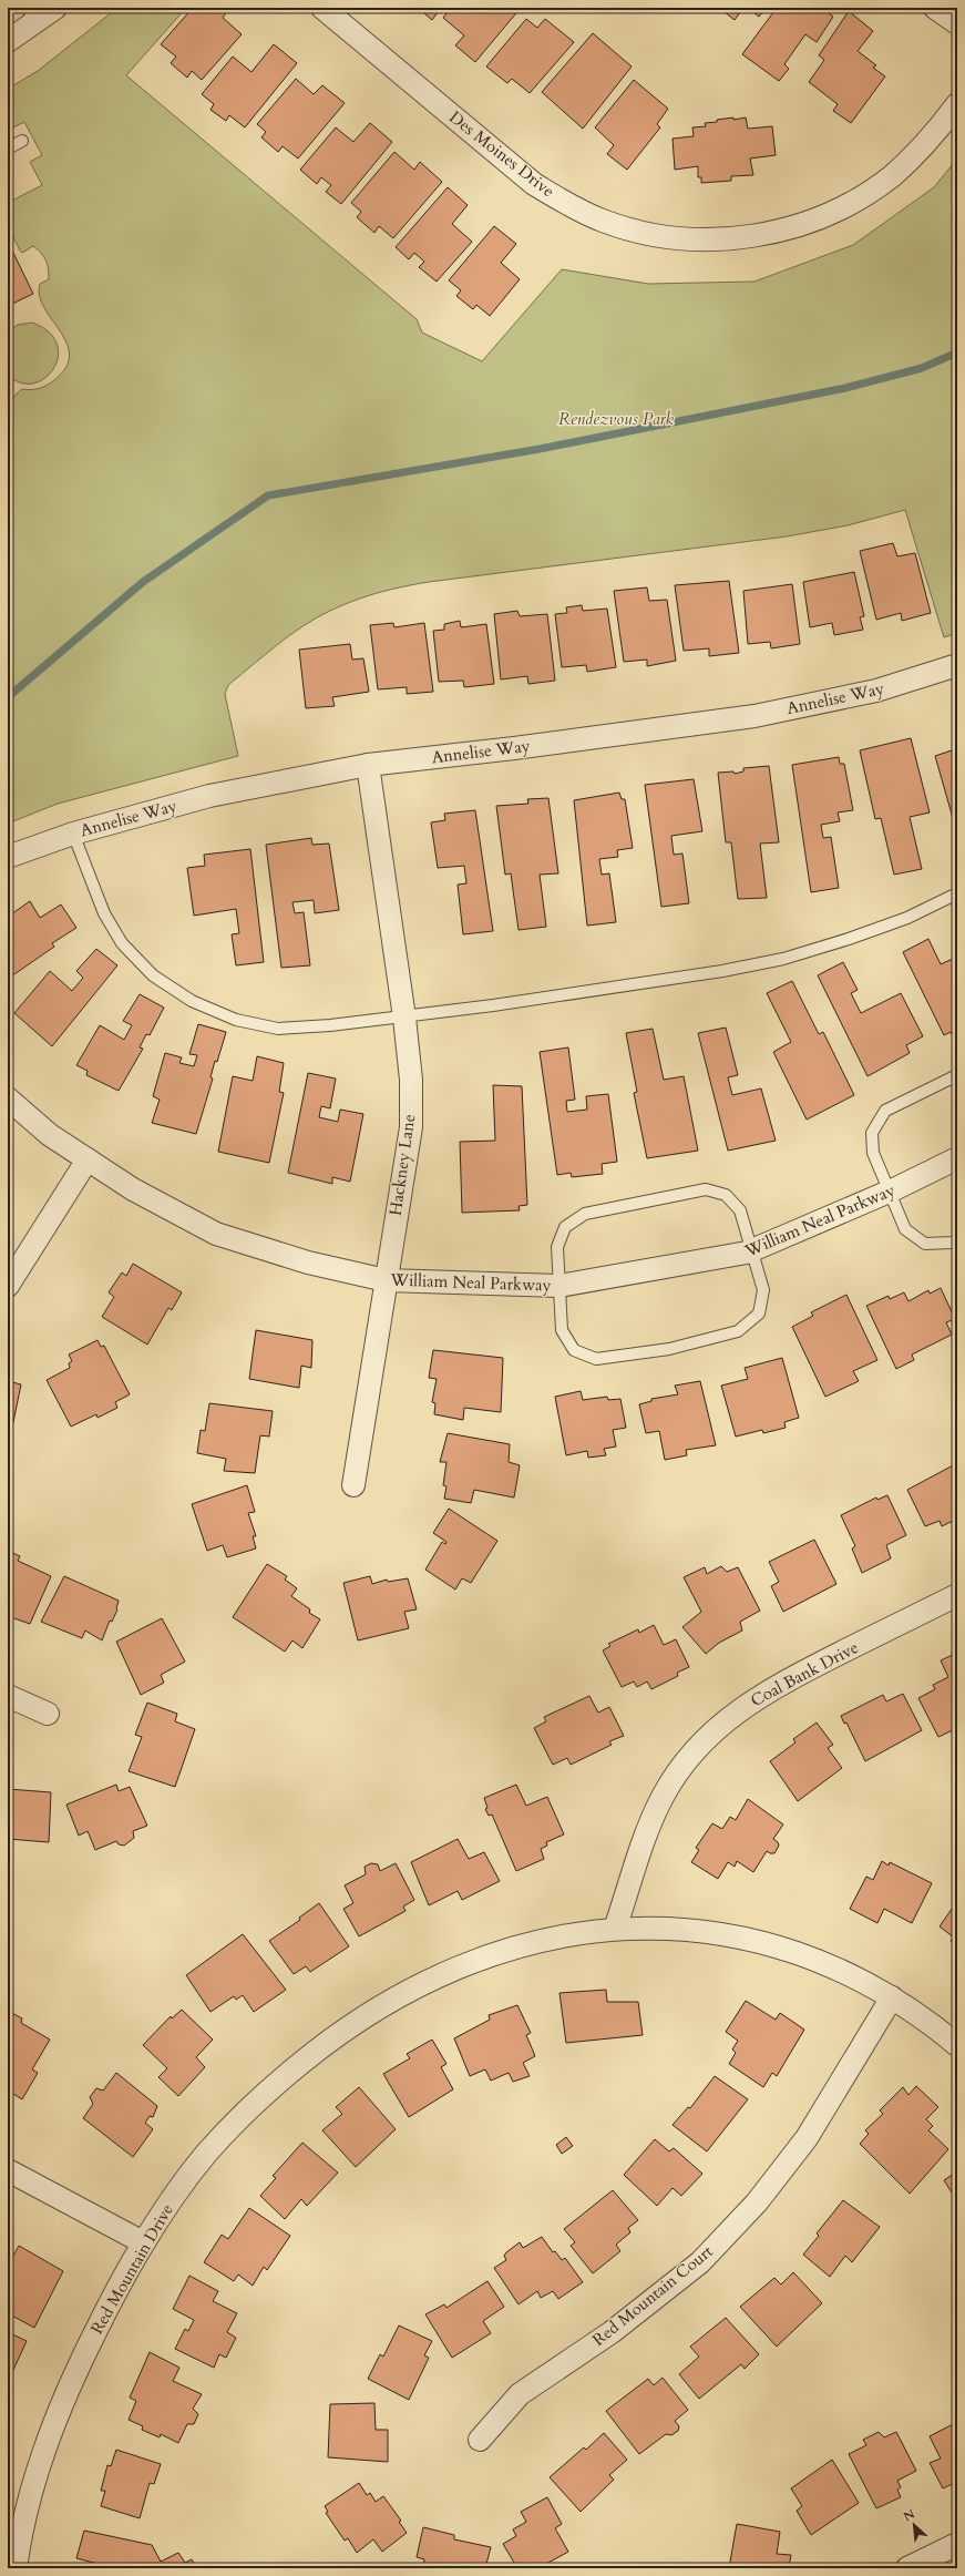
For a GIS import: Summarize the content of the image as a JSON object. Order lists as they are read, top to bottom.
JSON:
{
  "streets": {
    "street": [
      "Des Moines Drive",
      "Annelise Way",
      "Hackney Lane",
      "William Neal Parkway",
      "Coal Bank Drive",
      "Red Mountain Drive",
      "Red Mountain Court"
    ]
  },
  "crossings": [
    ["Annelise Way", "Hackney Lane"],
    ["Hackney Lane", "William Neal Parkway"],
    ["Coal Bank Drive", "Red Mountain Drive"],
    ["Red Mountain Drive", "Red Mountain Court"]
  ],
  "parks": ["Rendezvous Park"],
  "north": "top left"
}
